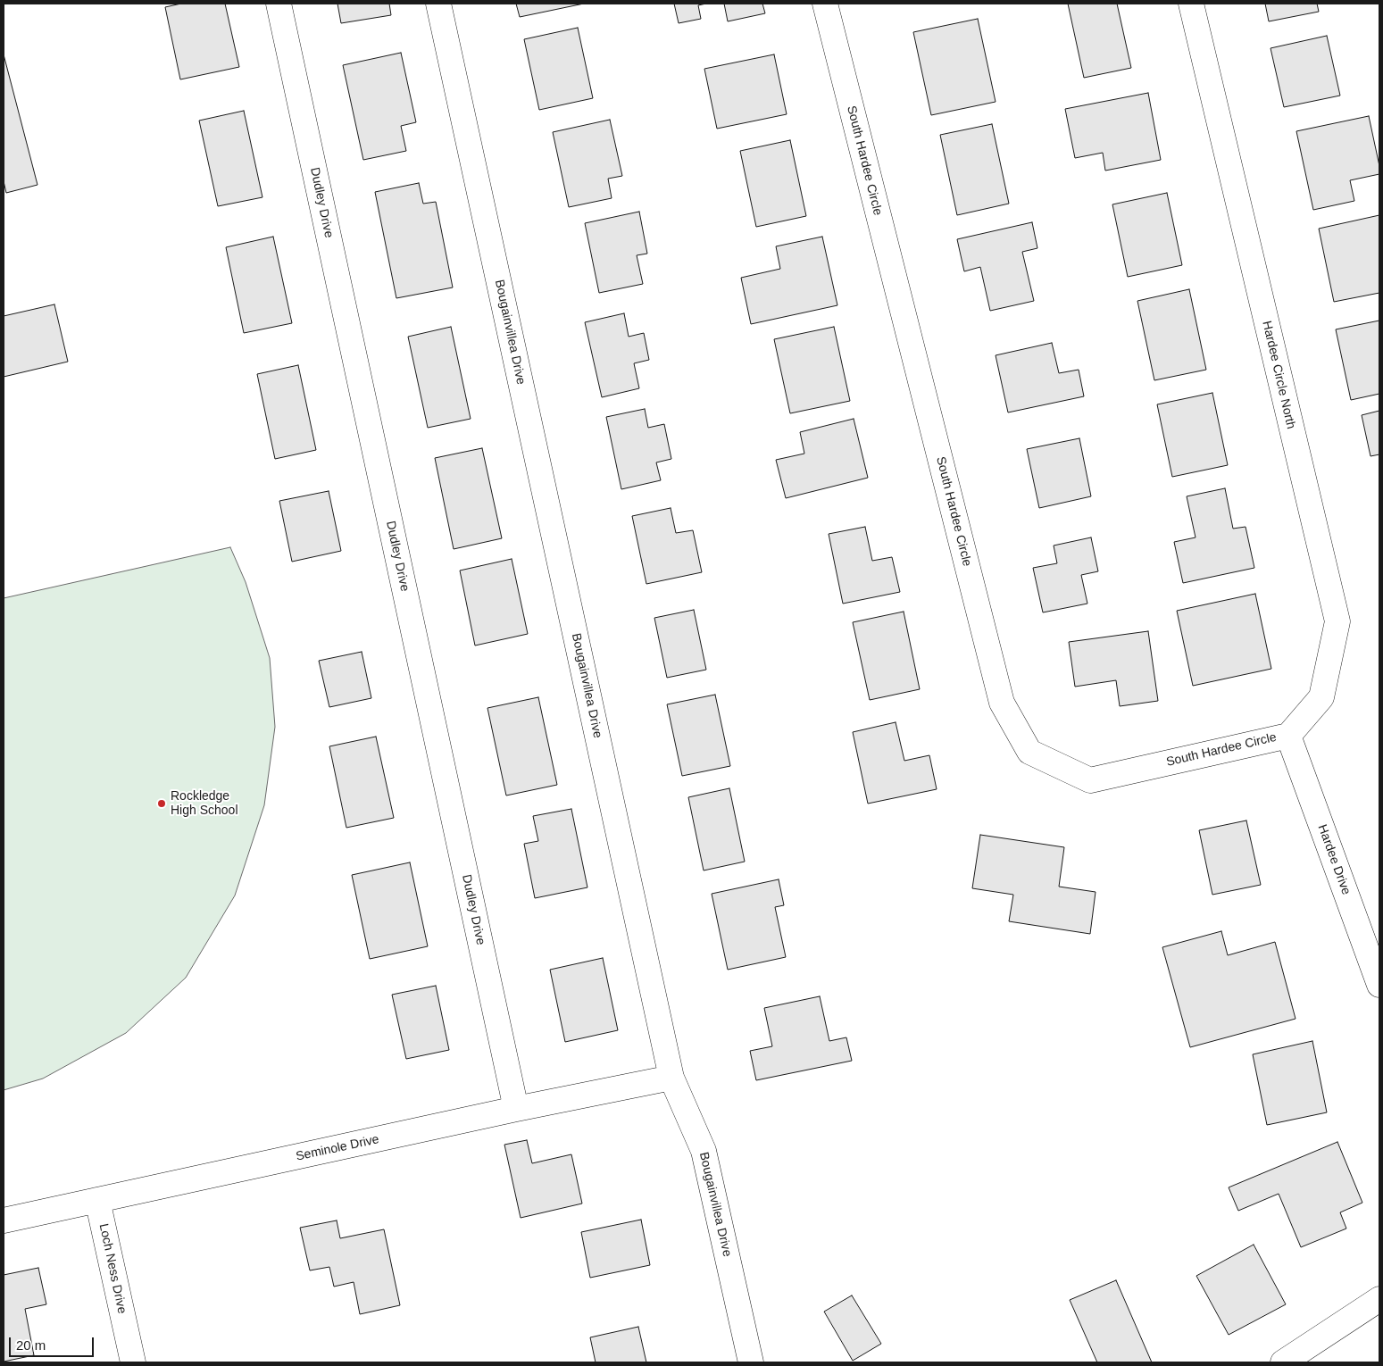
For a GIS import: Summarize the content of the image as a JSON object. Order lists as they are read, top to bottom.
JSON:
{
  "streets": {
    "street": [
      "South Hardee Circle",
      "Dudley Drive",
      "Bougainvillea Drive",
      "Hardee Circle North",
      "Hardee Drive",
      "Seminole Drive",
      "Loch Ness Drive"
    ]
  },
  "crossings": [
    ["South Hardee Circle", "Hardee Circle North"],
    ["South Hardee Circle", "Hardee Drive"],
    ["Dudley Drive", "Seminole Drive"],
    ["Bougainvillea Drive", "Seminole Drive"],
    ["Hardee Circle North", "Hardee Drive"],
    ["Seminole Drive", "Loch Ness Drive"]
  ],
  "places": ["Rockledge High School"],
  "scale_bar": "20 m"
}
